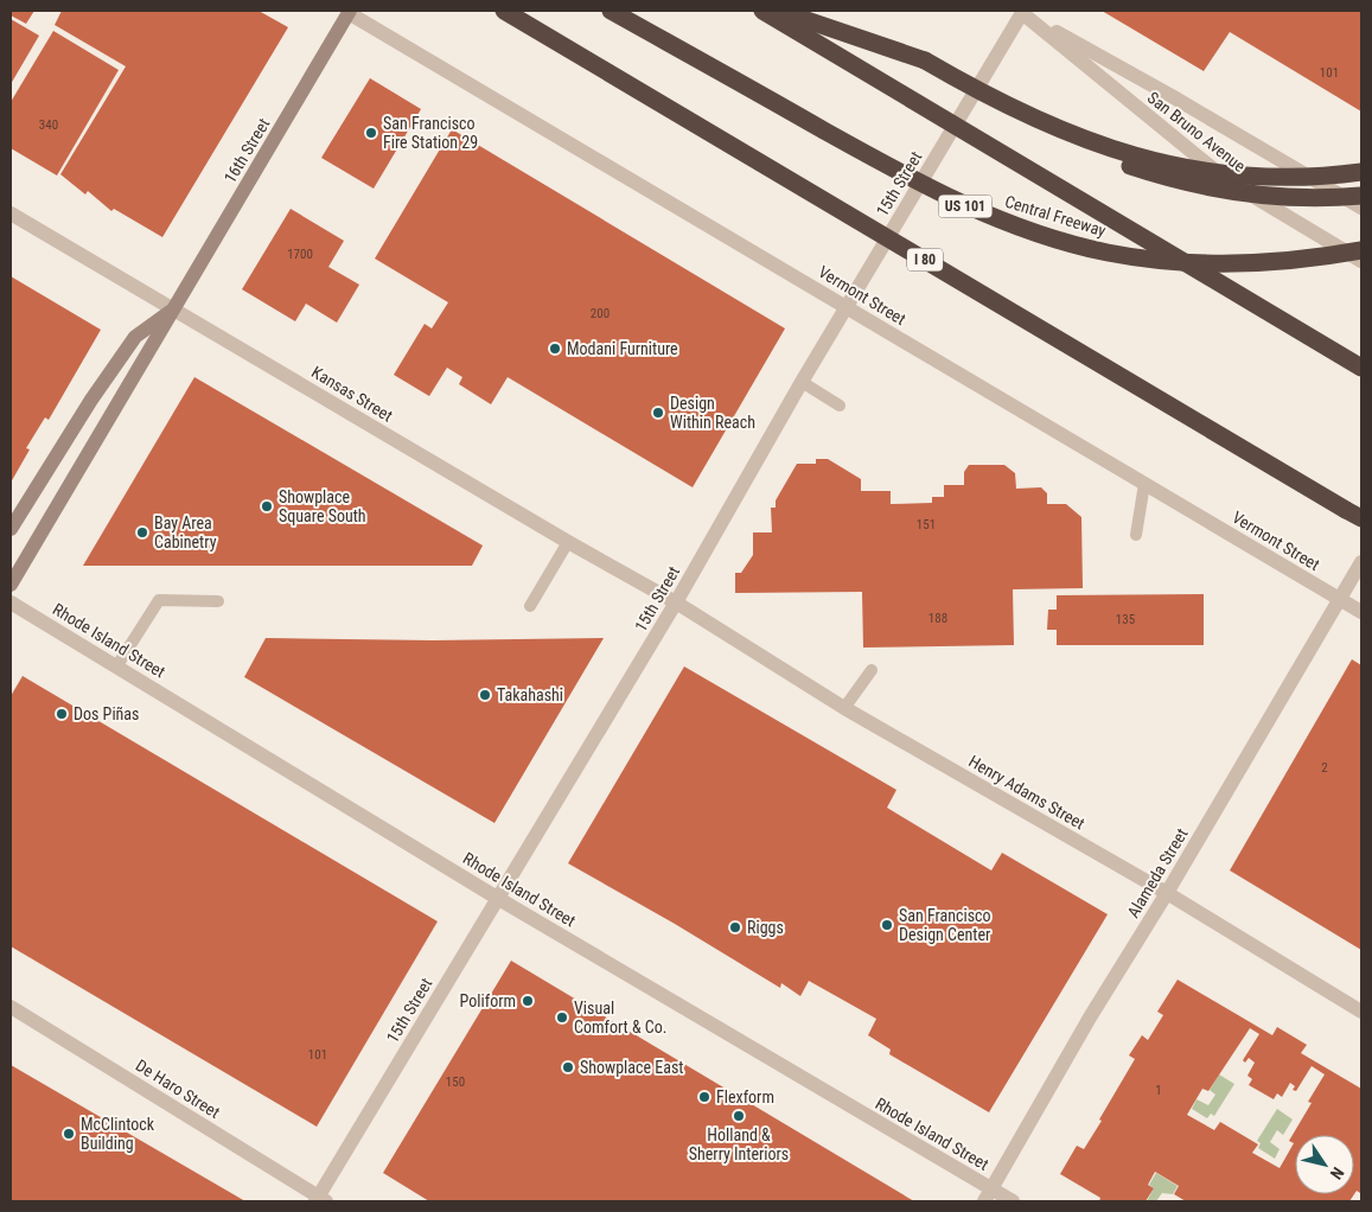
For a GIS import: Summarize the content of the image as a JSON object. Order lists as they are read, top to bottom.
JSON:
{
  "streets": {
    "highway": ["US 101", "Central Freeway", "I 80"],
    "main road": ["16th Street"],
    "street": [
      "San Bruno Avenue",
      "15th Street",
      "Vermont Street",
      "Kansas Street",
      "Rhode Island Street",
      "Henry Adams Street",
      "Alameda Street",
      "De Haro Street"
    ]
  },
  "crossings": [
    ["San Bruno Avenue", "15th Street"],
    ["16th Street", "Vermont Street"],
    ["16th Street", "Kansas Street"],
    ["15th Street", "Vermont Street"],
    ["15th Street", "Kansas Street"],
    ["15th Street", "Rhode Island Street"],
    ["15th Street", "Henry Adams Street"],
    ["15th Street", "De Haro Street"],
    ["Vermont Street", "Alameda Street"],
    ["Kansas Street", "Henry Adams Street"],
    ["Rhode Island Street", "Alameda Street"],
    ["Henry Adams Street", "Alameda Street"]
  ],
  "places": [
    "San Francisco Fire Station 29",
    "Modani Furniture",
    "Design Within Reach",
    "Showplace Square South",
    "Bay Area Cabinetry",
    "Takahashi",
    "Dos Piñas",
    "San Francisco Design Center",
    "Riggs",
    "Poliform",
    "Visual Comfort & Co.",
    "Showplace East",
    "Flexform",
    "Holland & Sherry Interiors",
    "McClintock Building"
  ],
  "house_numbers": [
    "101",
    "340",
    "1700",
    "200",
    "151",
    "188",
    "135",
    "2",
    "101",
    "150",
    "1"
  ],
  "north": "bottom right"
}
